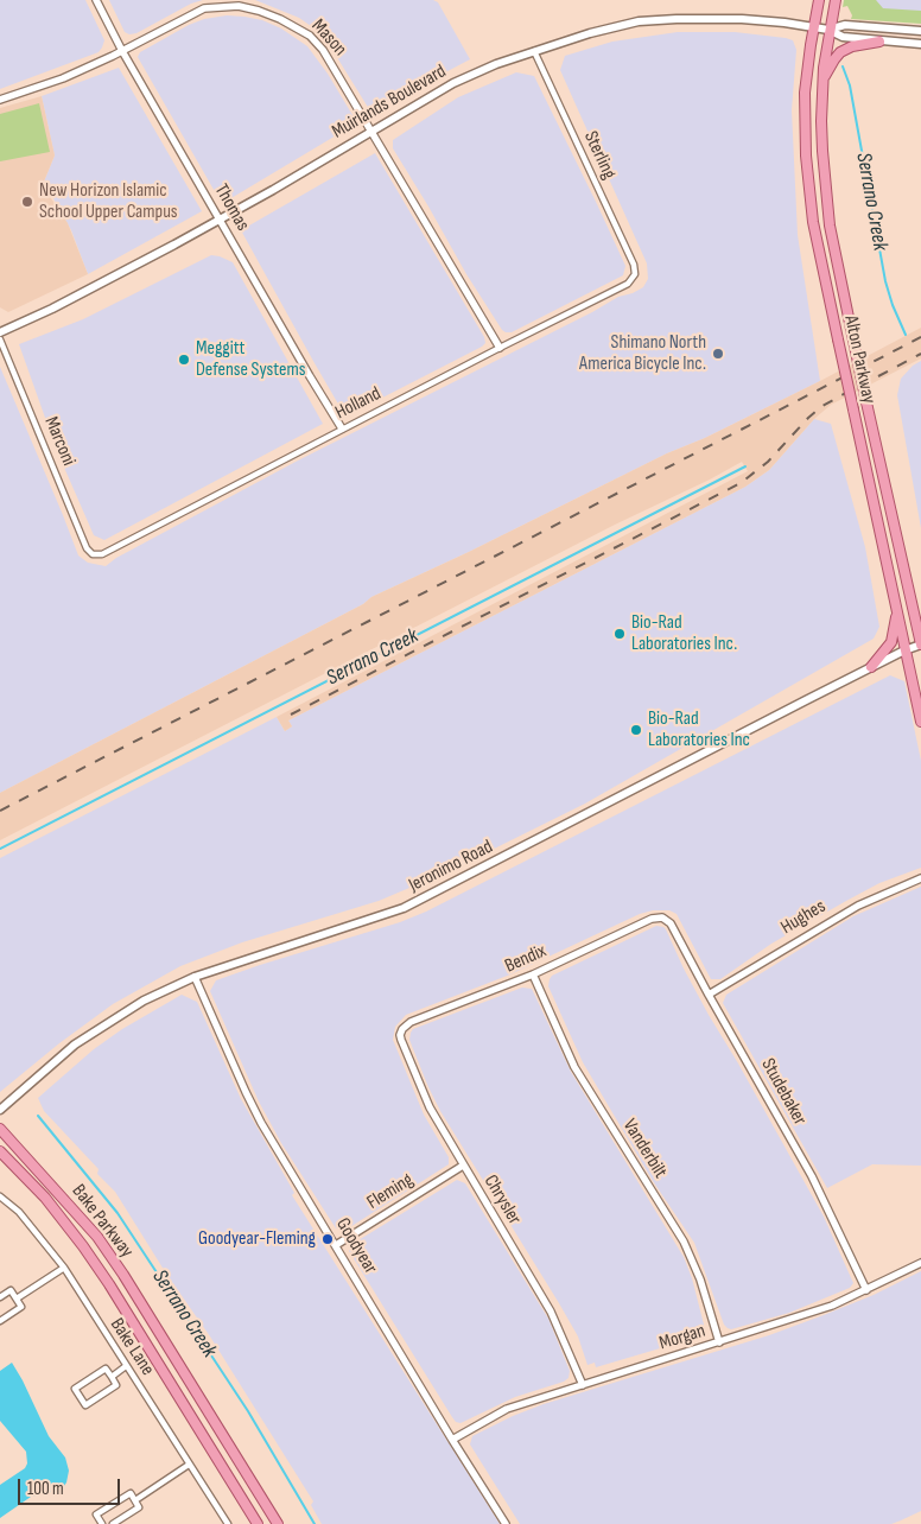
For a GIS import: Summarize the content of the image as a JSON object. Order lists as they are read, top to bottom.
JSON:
{
  "streets": {
    "main road": [
      "Muirlands Boulevard",
      "Alton Parkway",
      "Jeronimo Road",
      "Bake Parkway"
    ],
    "street": [
      "Mason",
      "Sterling",
      "Thomas",
      "Holland",
      "Marconi",
      "Hughes",
      "Bendix",
      "Studebaker",
      "Vanderbilt",
      "Fleming",
      "Chrysler",
      "Goodyear",
      "Morgan",
      "Bake Lane"
    ]
  },
  "crossings": [
    ["Mason", "Muirlands Boulevard"],
    ["Mason", "Thomas"],
    ["Mason", "Holland"],
    ["Muirlands Boulevard", "Sterling"],
    ["Muirlands Boulevard", "Thomas"],
    ["Muirlands Boulevard", "Alton Parkway"],
    ["Sterling", "Holland"],
    ["Thomas", "Holland"],
    ["Alton Parkway", "Jeronimo Road"],
    ["Holland", "Marconi"],
    ["Jeronimo Road", "Goodyear"],
    ["Hughes", "Studebaker"],
    ["Bendix", "Studebaker"],
    ["Bendix", "Vanderbilt"],
    ["Bendix", "Chrysler"],
    ["Studebaker", "Morgan"],
    ["Vanderbilt", "Morgan"],
    ["Fleming", "Chrysler"],
    ["Fleming", "Goodyear"],
    ["Chrysler", "Morgan"],
    ["Goodyear", "Morgan"]
  ],
  "water": ["Serrano Creek"],
  "places": [
    "New Horizon Islamic School Upper Campus",
    "Shimano North America Bicycle Inc.",
    "Meggitt Defense Systems",
    "Bio-Rad Laboratories Inc.",
    "Bio-Rad Laboratories Inc",
    "Goodyear-Fleming"
  ],
  "scale_bar": "100 m"
}
